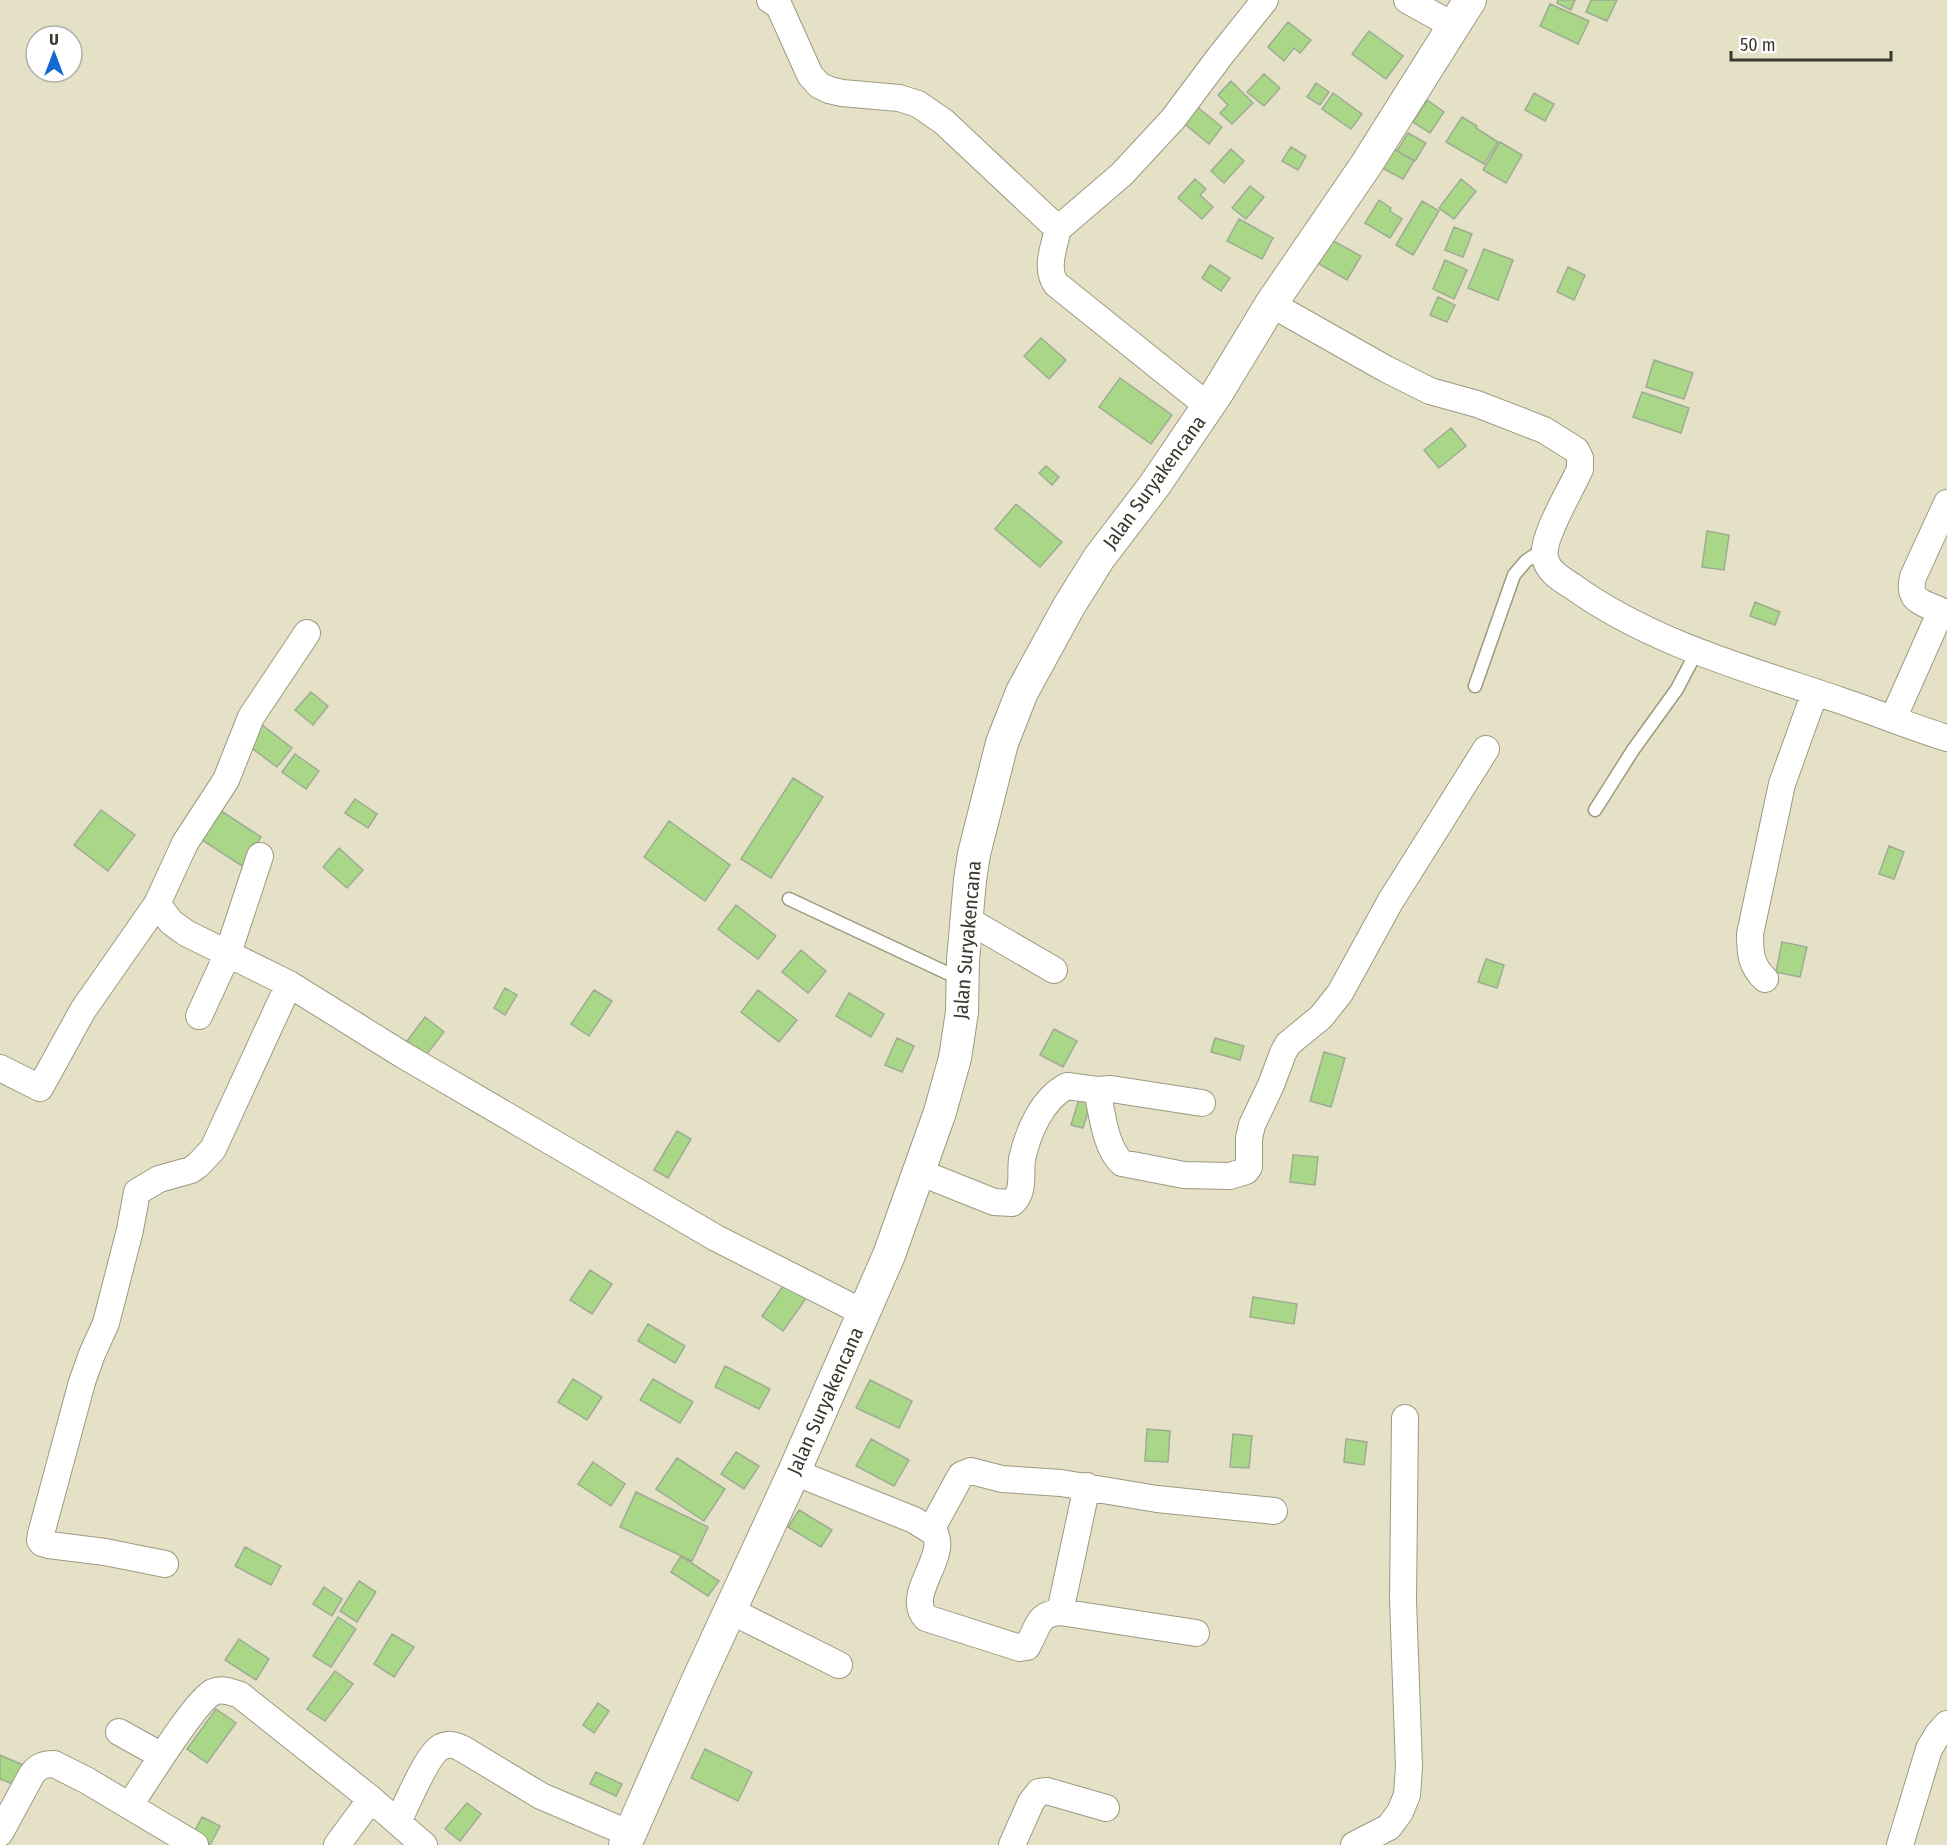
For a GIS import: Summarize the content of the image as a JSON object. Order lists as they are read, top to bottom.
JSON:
{
  "streets": {
    "street": ["Jalan Suryakencana"]
  },
  "scale_bar": "50 m",
  "north": "top"
}
